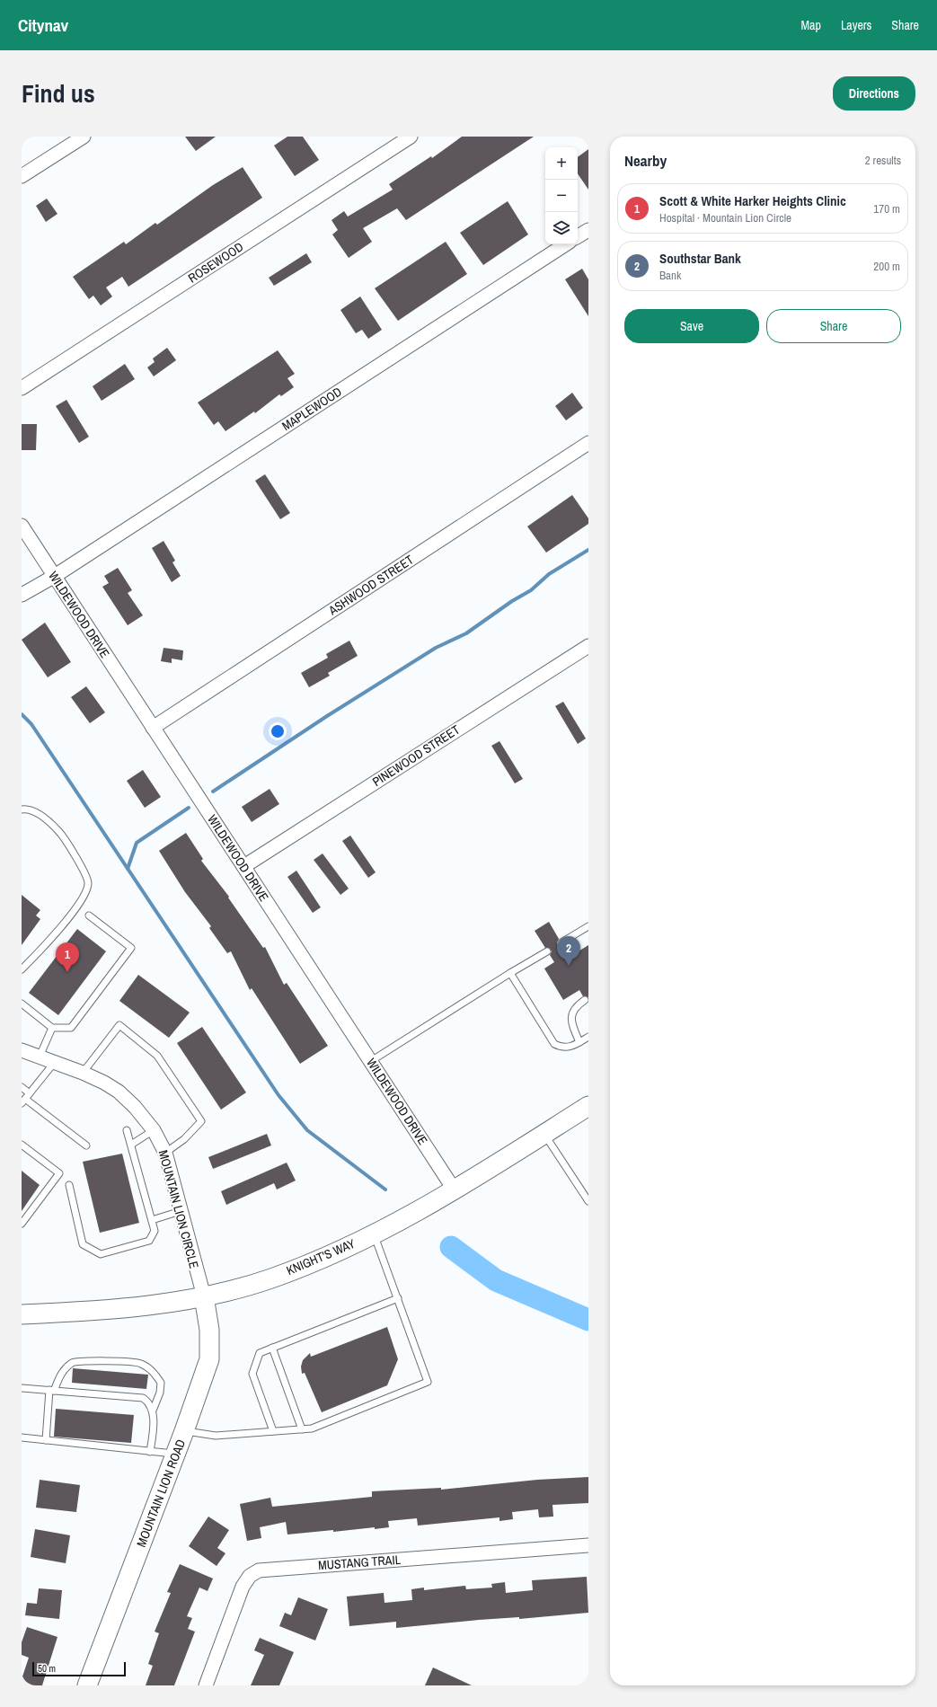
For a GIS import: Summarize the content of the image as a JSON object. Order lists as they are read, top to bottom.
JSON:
{
  "streets": {
    "main road": ["KNIGHT'S WAY", "MOUNTAIN LION ROAD"],
    "street": [
      "ROSEWOOD",
      "MAPLEWOOD",
      "ASHWOOD STREET",
      "WILDEWOOD DRIVE",
      "PINEWOOD STREET",
      "MOUNTAIN LION CIRCLE",
      "MUSTANG TRAIL"
    ]
  },
  "crossings": [
    ["MAPLEWOOD", "WILDEWOOD DRIVE"],
    ["ASHWOOD STREET", "WILDEWOOD DRIVE"],
    ["WILDEWOOD DRIVE", "PINEWOOD STREET"],
    ["WILDEWOOD DRIVE", "KNIGHT'S WAY"],
    ["MOUNTAIN LION CIRCLE", "KNIGHT'S WAY"],
    ["MOUNTAIN LION CIRCLE", "MOUNTAIN LION ROAD"],
    ["KNIGHT'S WAY", "MOUNTAIN LION ROAD"]
  ],
  "scale_bar": "50 m",
  "page": {
    "header": "Citynav",
    "nav": ["Map", "Layers", "Share"],
    "title": "Find us",
    "buttons": [
      "Directions",
      ["Save", "Share"]
    ],
    "heading": ["Nearby", "2 results"],
    "map_buttons": ["+", "−"],
    "list": [
      {
        "mark": "1",
        "name": "Scott & White Harker Heights Clinic",
        "note": "Hospital · Mountain Lion Circle",
        "value": "170 m"
      },
      {
        "mark": "2",
        "name": "Southstar Bank",
        "note": "Bank",
        "value": "200 m"
      }
    ],
    "pins": ["2", "1"],
    "scale": "50 m"
  }
}
